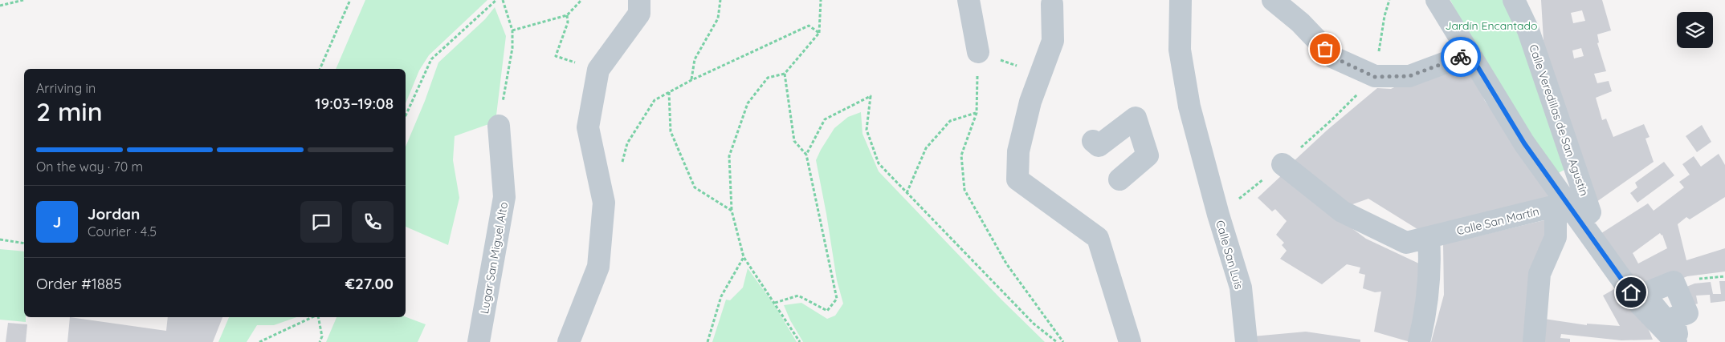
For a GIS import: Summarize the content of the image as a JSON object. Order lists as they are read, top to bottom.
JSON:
{
  "streets": {
    "street": [
      "Calle Veredillas de San Agustín",
      "Calle San Martín",
      "Calle San Luis",
      "Lugar San Miguel Alto"
    ]
  },
  "parks": ["Jardín Encantado"],
  "page": {
    "heading": ["2 min", "Arriving in", "19:03–19:08"],
    "panel": [
      "Jordan",
      "Courier · 4.5",
      "Order #1885",
      "€27.00"
    ],
    "bar": "On the way · 70 m",
    "round": "J"
  }
}
